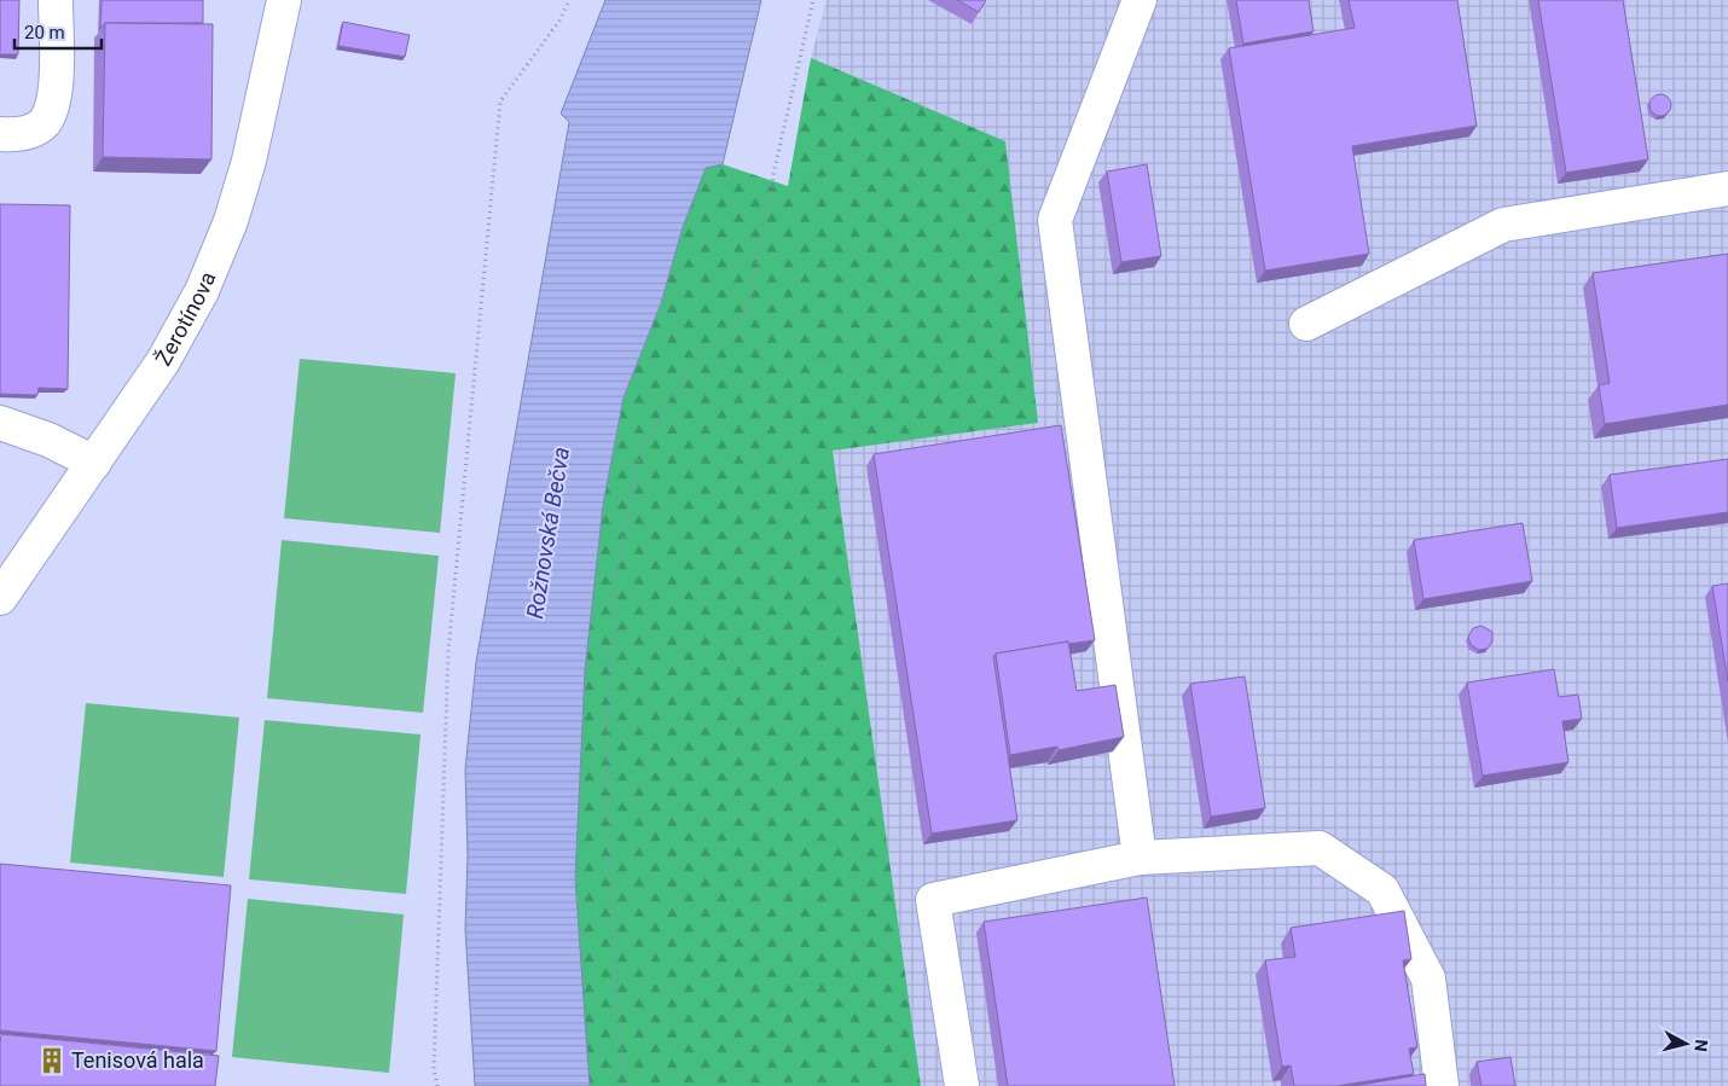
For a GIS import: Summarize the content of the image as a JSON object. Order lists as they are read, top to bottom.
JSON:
{
  "streets": {
    "street": ["Žerotínova"]
  },
  "water": ["Rožnovská Bečva"],
  "places": {
    "building": ["Tenisová hala"]
  },
  "scale_bar": "20 m",
  "north": "right"
}
